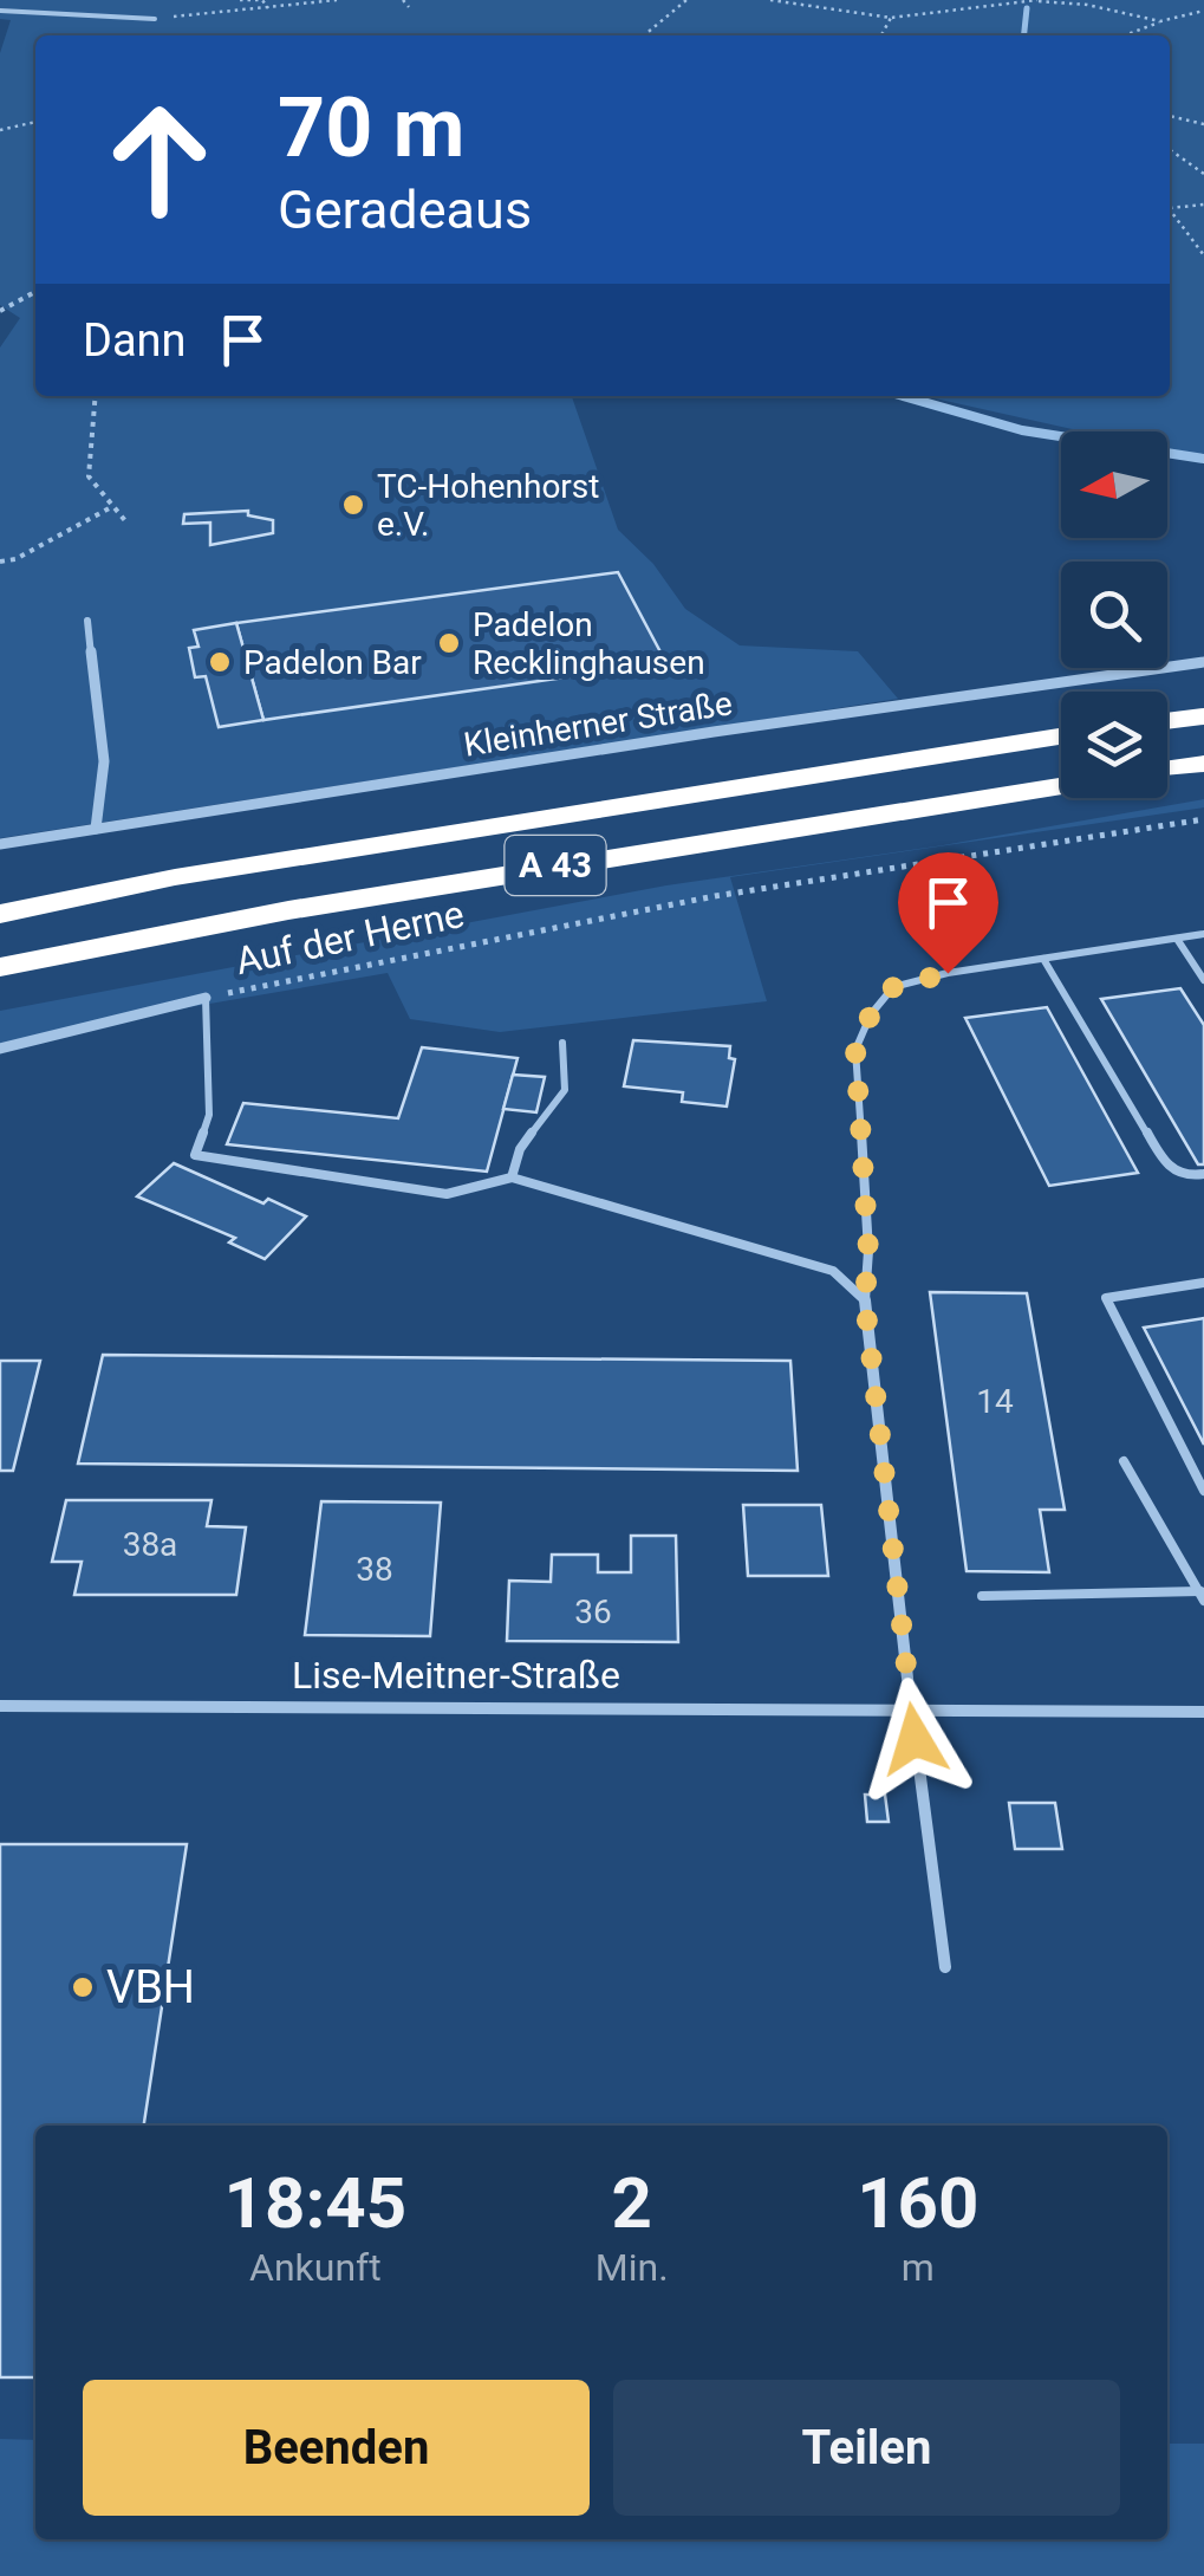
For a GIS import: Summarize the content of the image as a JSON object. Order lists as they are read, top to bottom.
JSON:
{
  "streets": {
    "highway": ["A 43"],
    "street": ["Kleinherner Straße", "Auf der Herne", "Lise-Meitner-Straße"]
  },
  "places": [
    "TC-Hohenhorst e.V.",
    "Padelon Recklinghausen",
    "Padelon Bar",
    "VBH"
  ],
  "house_numbers": [
    "14",
    "38a",
    "38",
    "36"
  ],
  "north": "left",
  "page": {
    "turn": ["70 m", "Geradeaus"],
    "then": "Dann",
    "eta": [
      "18:45",
      "Ankunft",
      "2",
      "Min.",
      "160",
      "m"
    ],
    "buttons": ["Beenden", "Teilen"]
  }
}
